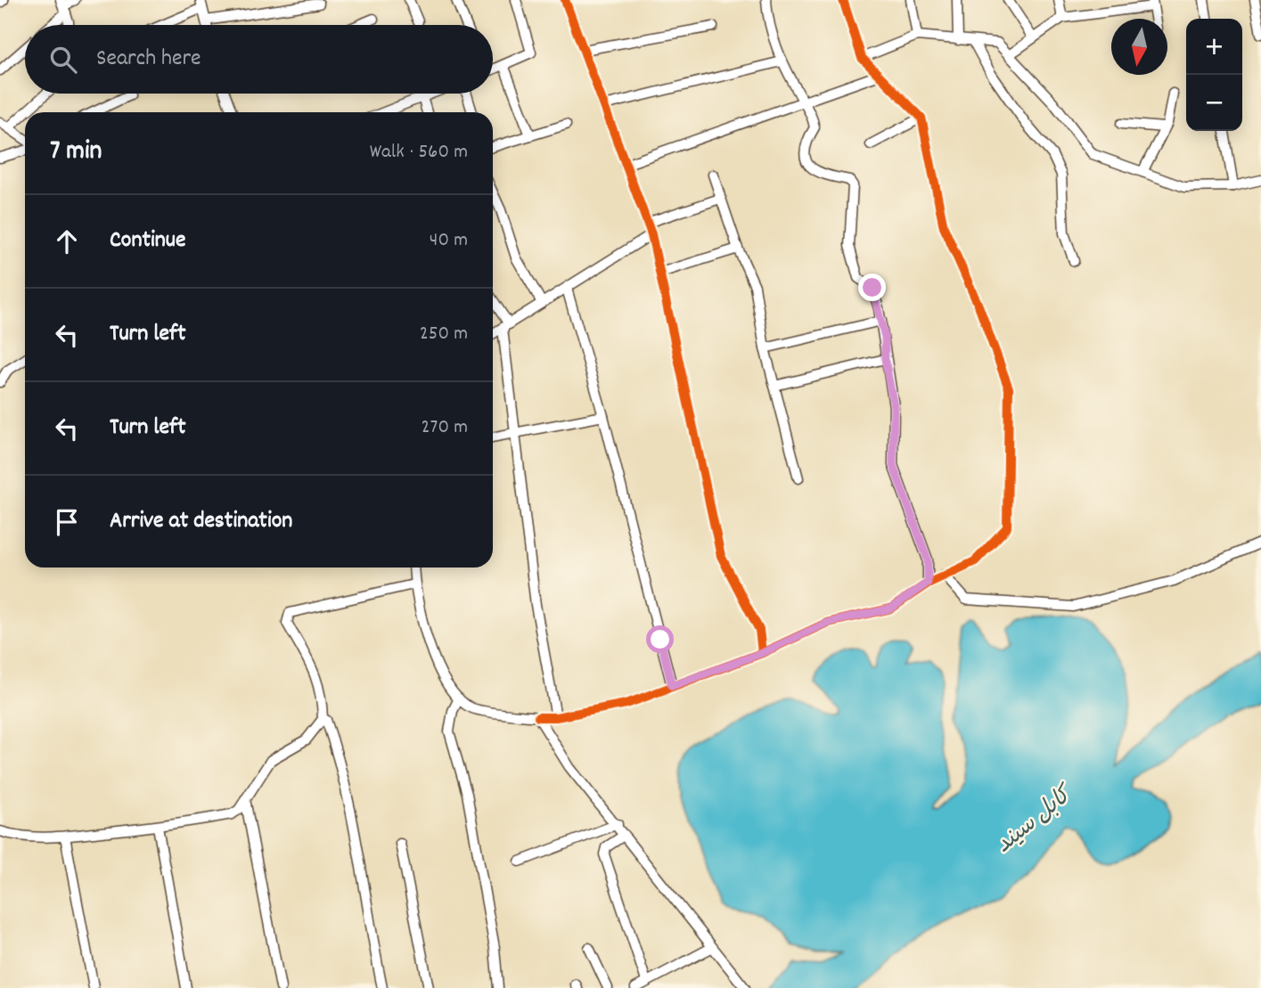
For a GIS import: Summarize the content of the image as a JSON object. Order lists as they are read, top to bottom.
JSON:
{
  "water": ["کابل سيند"],
  "north": "bottom",
  "page": {
    "map_buttons": ["+", "−"],
    "search": "Search here",
    "heading": ["7 min", "Walk · 560 m"],
    "list": [
      ["Continue", "40 m"],
      ["Turn left", "250 m"],
      ["Turn left", "270 m"],
      "Arrive at destination"
    ]
  }
}
